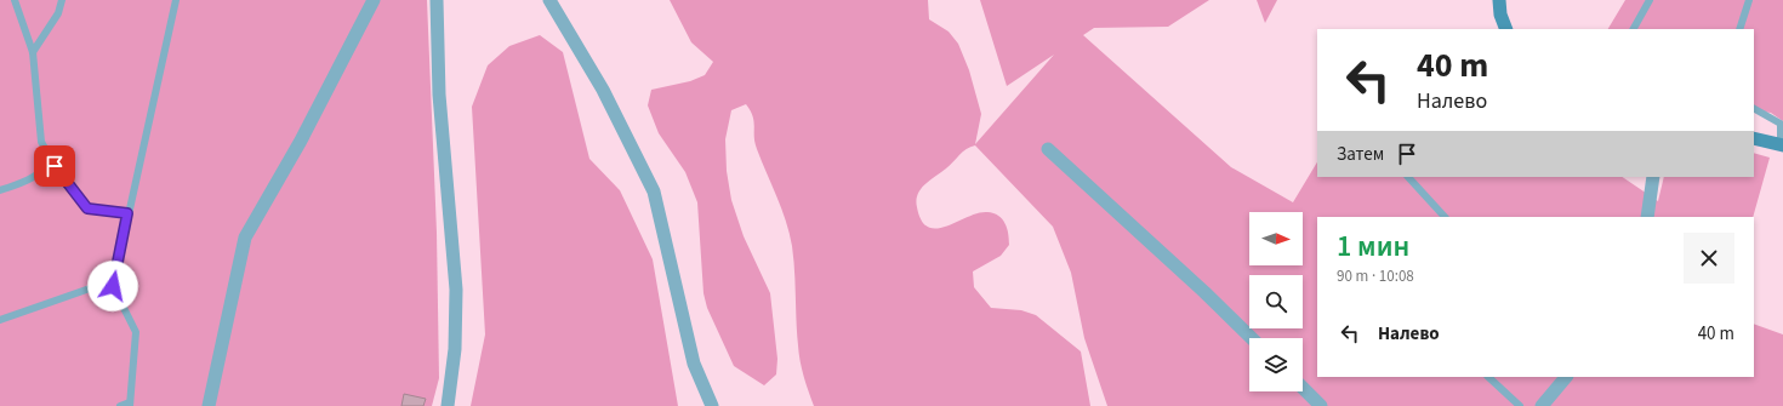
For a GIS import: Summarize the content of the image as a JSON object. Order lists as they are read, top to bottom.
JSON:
{
  "north": "right",
  "page": {
    "turn": ["40 m", "Налево"],
    "then": "Затем",
    "heading": ["1 мин", "90 m · 10:08"],
    "list": [
      {
        "name": "Налево",
        "value": "40 m"
      }
    ]
  }
}
